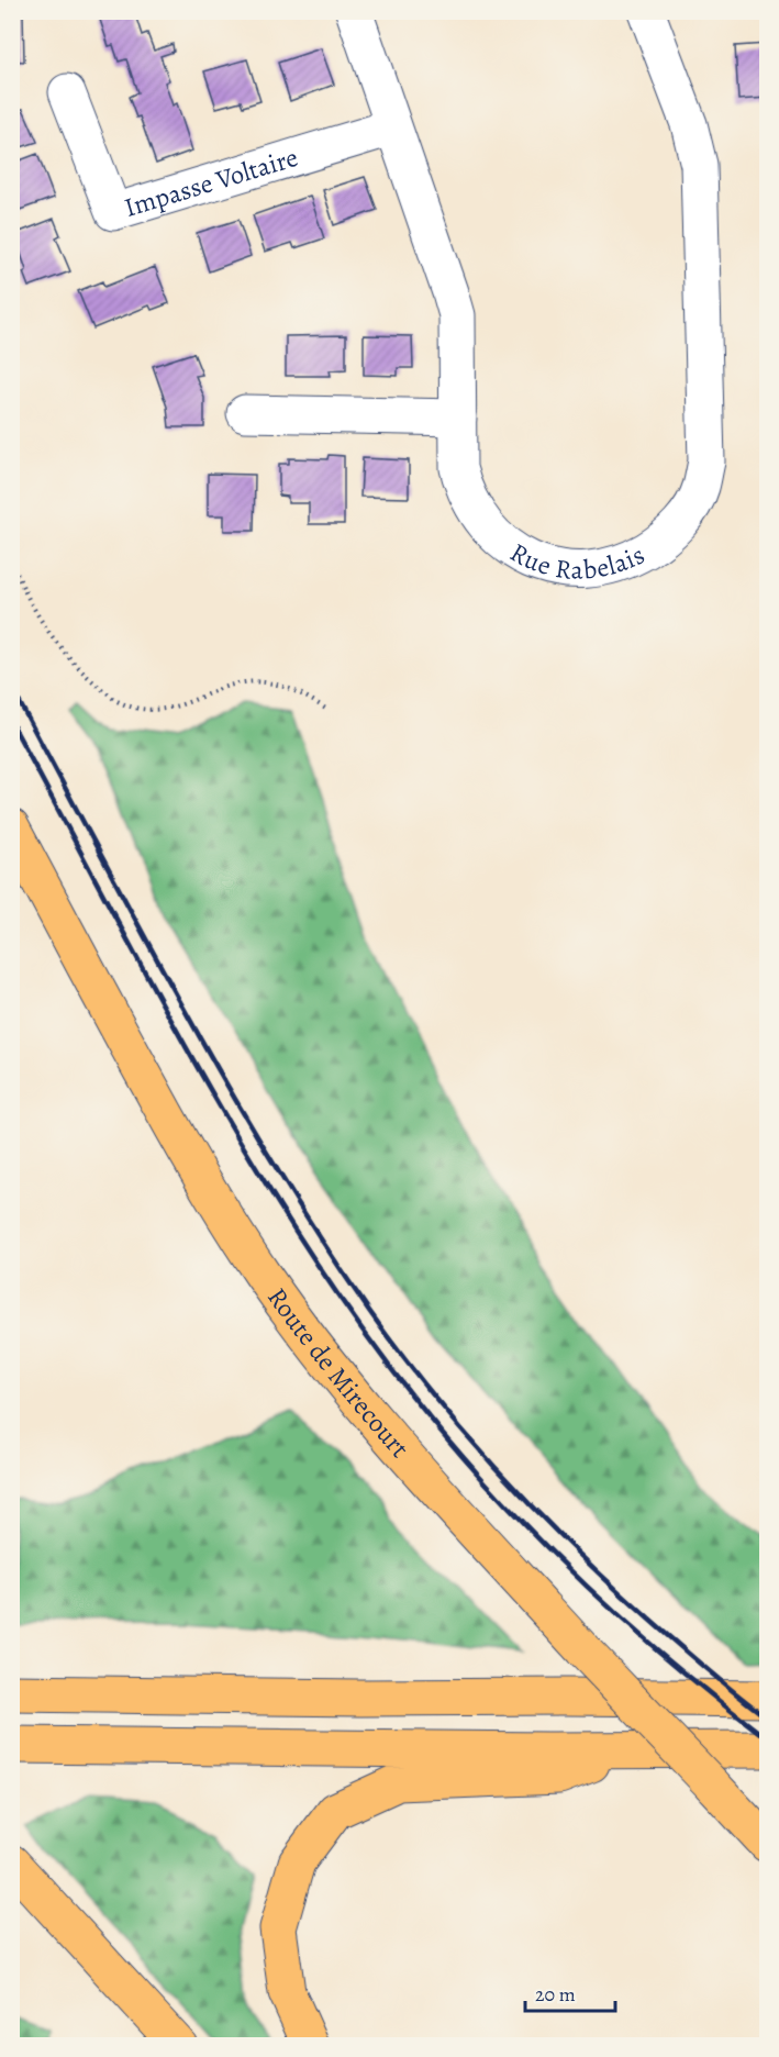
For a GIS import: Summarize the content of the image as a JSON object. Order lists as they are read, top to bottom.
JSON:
{
  "streets": {
    "main road": ["Route de Mirecourt"],
    "street": ["Impasse Voltaire", "Rue Rabelais"]
  },
  "crossings": [
    ["Impasse Voltaire", "Rue Rabelais"]
  ],
  "scale_bar": "20 m"
}
